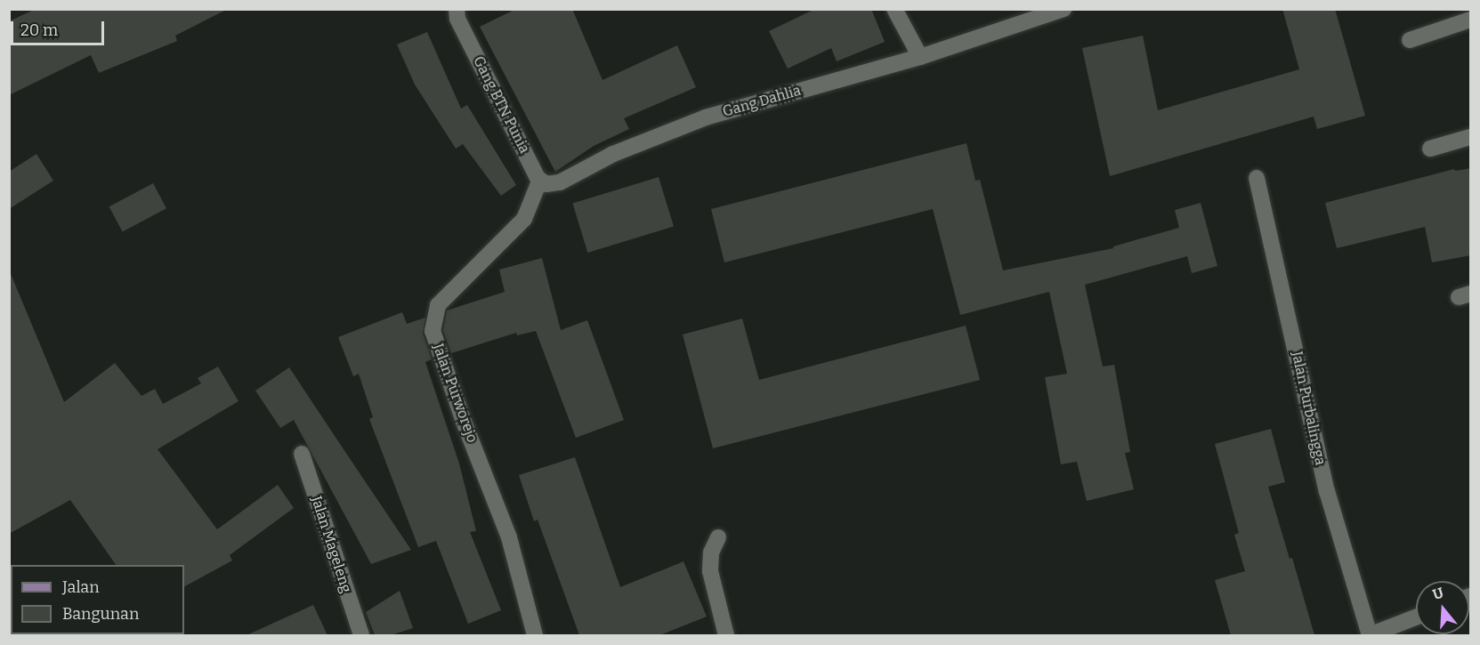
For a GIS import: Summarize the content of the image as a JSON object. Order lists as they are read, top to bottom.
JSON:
{
  "streets": {
    "street": [
      "Gang Dahlia",
      "Gang BTN Punia",
      "Jalan Purworejo",
      "Jalan Purbalingga",
      "Jalan Mageleng"
    ]
  },
  "crossings": [
    ["Gang Dahlia", "Gang BTN Punia"],
    ["Gang Dahlia", "Jalan Purworejo"],
    ["Gang BTN Punia", "Jalan Purworejo"]
  ],
  "legend": ["Jalan", "Bangunan"],
  "scale_bar": "20 m",
  "north": "top"
}
